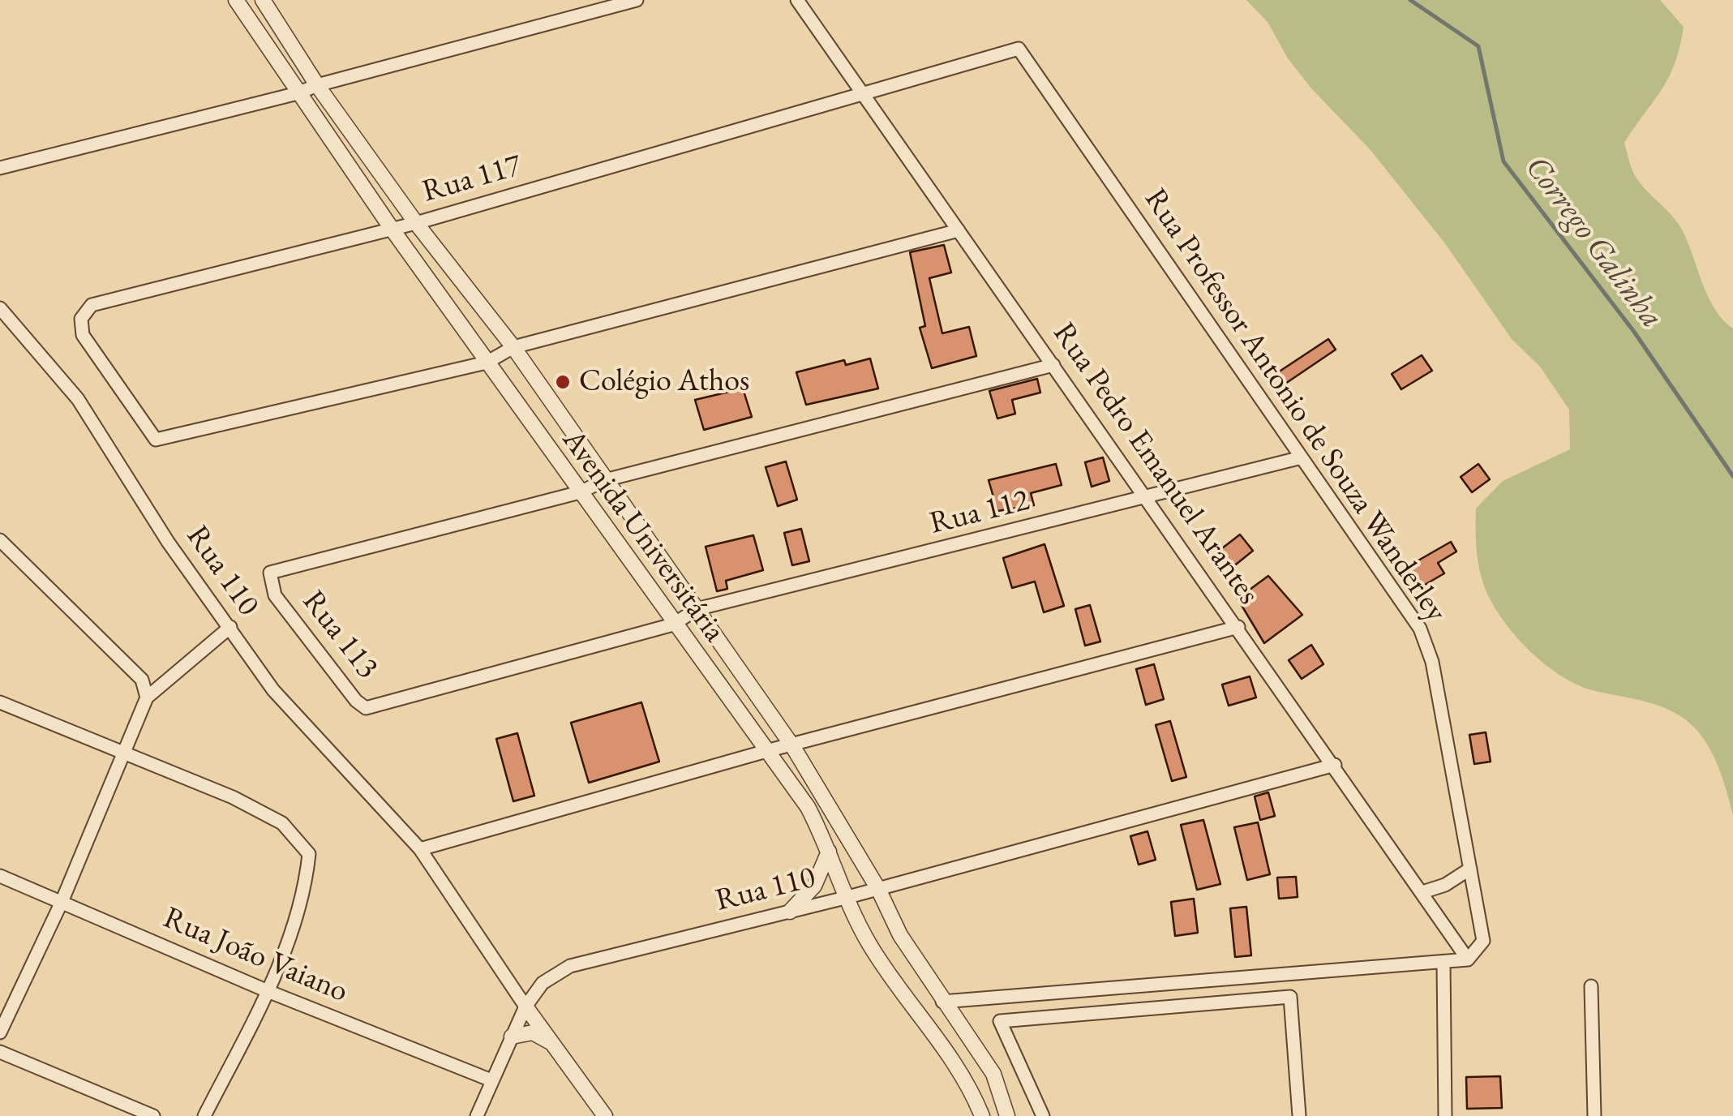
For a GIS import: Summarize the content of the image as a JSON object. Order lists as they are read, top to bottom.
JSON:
{
  "streets": {
    "street": [
      "Rua 117",
      "Rua Professor Antonio de Souza Wanderley",
      "Rua Pedro Emanuel Arantes",
      "Rua 112",
      "Avenida Universitária",
      "Rua 110",
      "Rua 113",
      "Rua João Vaiano"
    ]
  },
  "crossings": [
    ["Rua 117", "Rua Professor Antonio de Souza Wanderley"],
    ["Rua 117", "Rua Pedro Emanuel Arantes"],
    ["Rua 117", "Avenida Universitária"],
    ["Rua Professor Antonio de Souza Wanderley", "Rua Pedro Emanuel Arantes"],
    ["Rua Professor Antonio de Souza Wanderley", "Rua 112"],
    ["Rua Pedro Emanuel Arantes", "Rua 112"],
    ["Rua Pedro Emanuel Arantes", "Rua 110"],
    ["Rua Pedro Emanuel Arantes", "Rua 113"],
    ["Rua 112", "Avenida Universitária"],
    ["Rua 112", "Rua 113"],
    ["Avenida Universitária", "Rua 110"],
    ["Avenida Universitária", "Rua 113"]
  ],
  "water": ["Corrego Galinha"],
  "places": ["Colégio Athos"]
}
